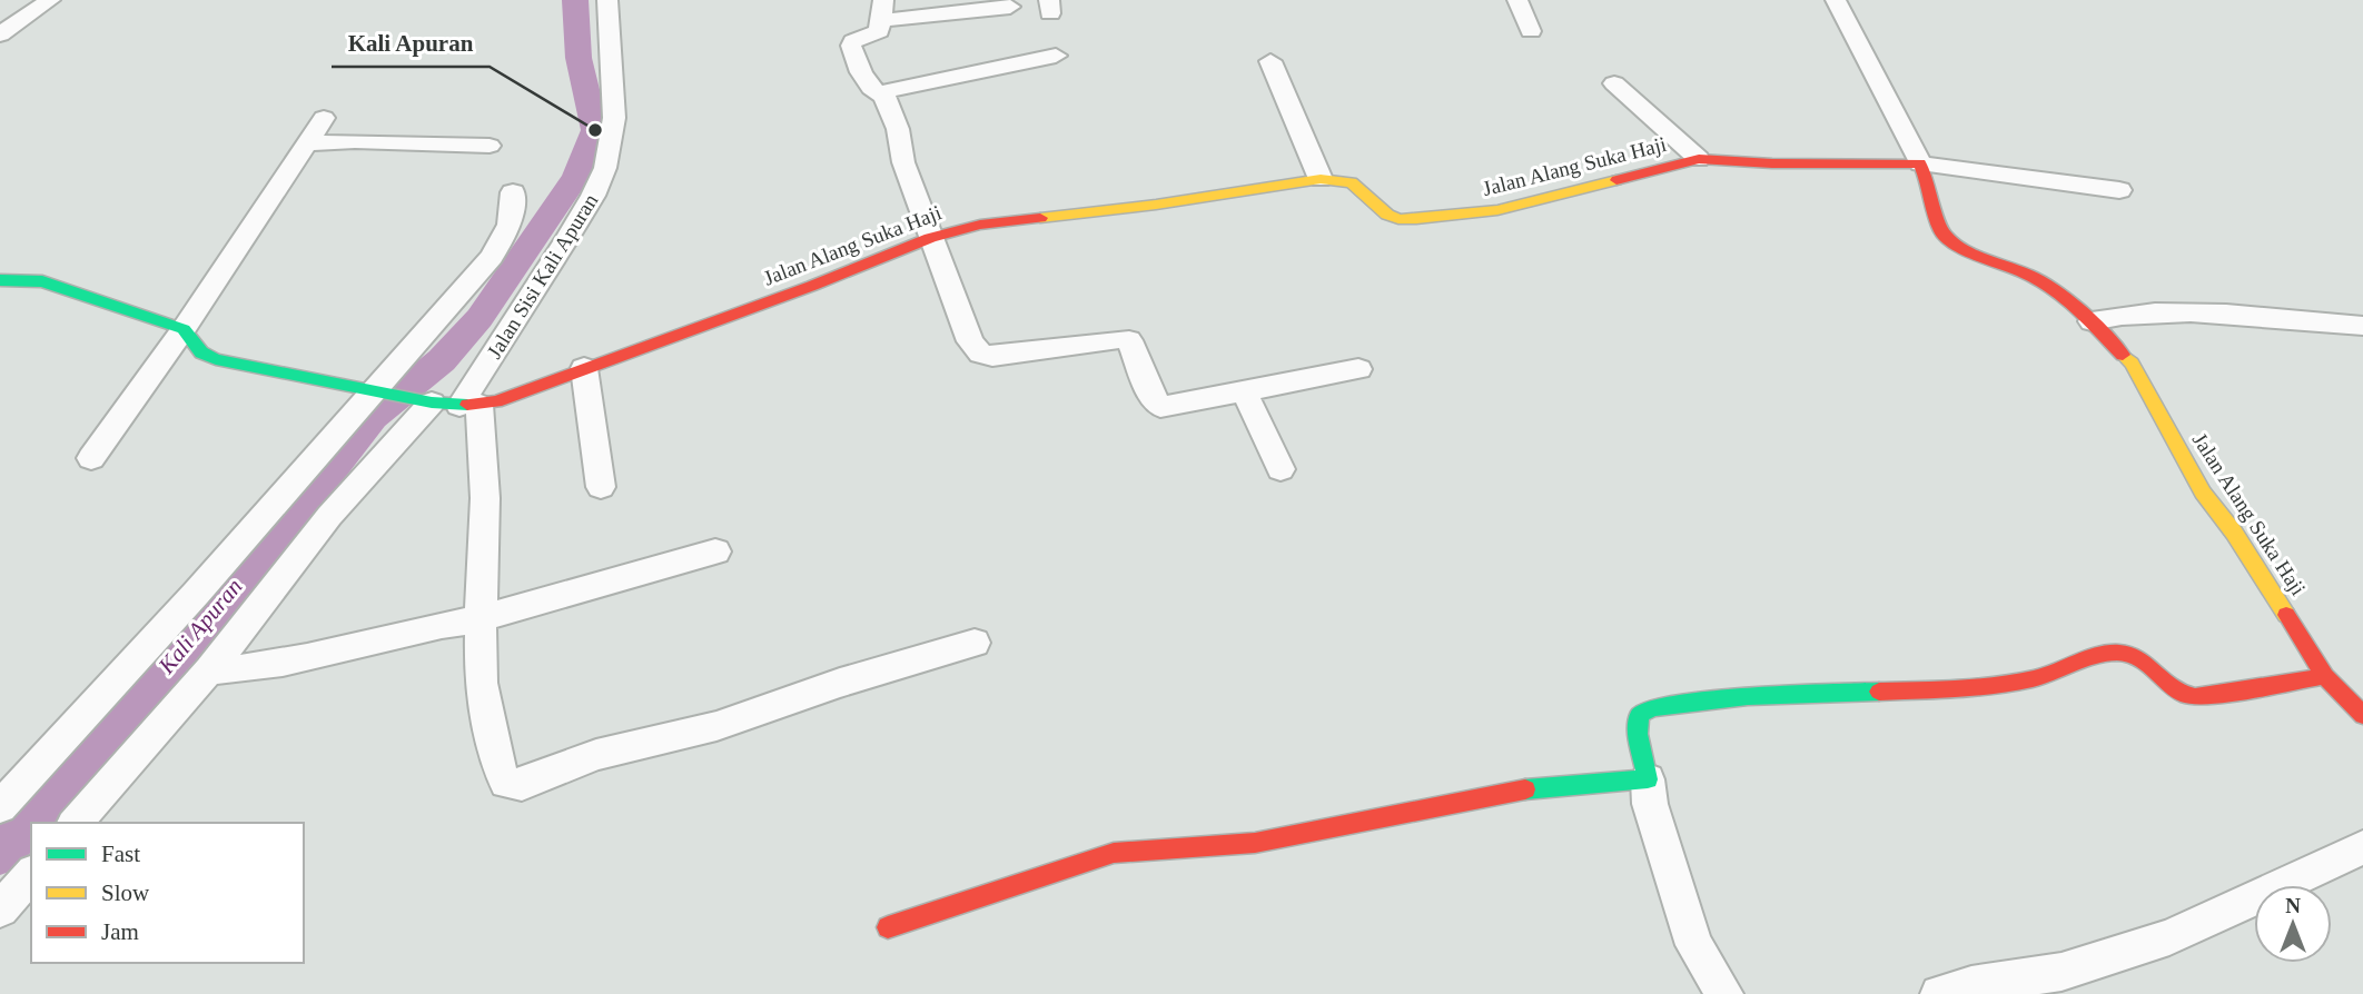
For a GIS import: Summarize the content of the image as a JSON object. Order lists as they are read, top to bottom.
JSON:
{
  "streets": {
    "street": ["Jalan Alang Suka Haji", "Jalan Sisi Kali Apuran"]
  },
  "crossings": [
    ["Jalan Alang Suka Haji", "Jalan Sisi Kali Apuran"]
  ],
  "water": ["Kali Apuran"],
  "places": ["Kali Apuran"],
  "legend": ["Fast", "Slow", "Jam"],
  "north": "top"
}
